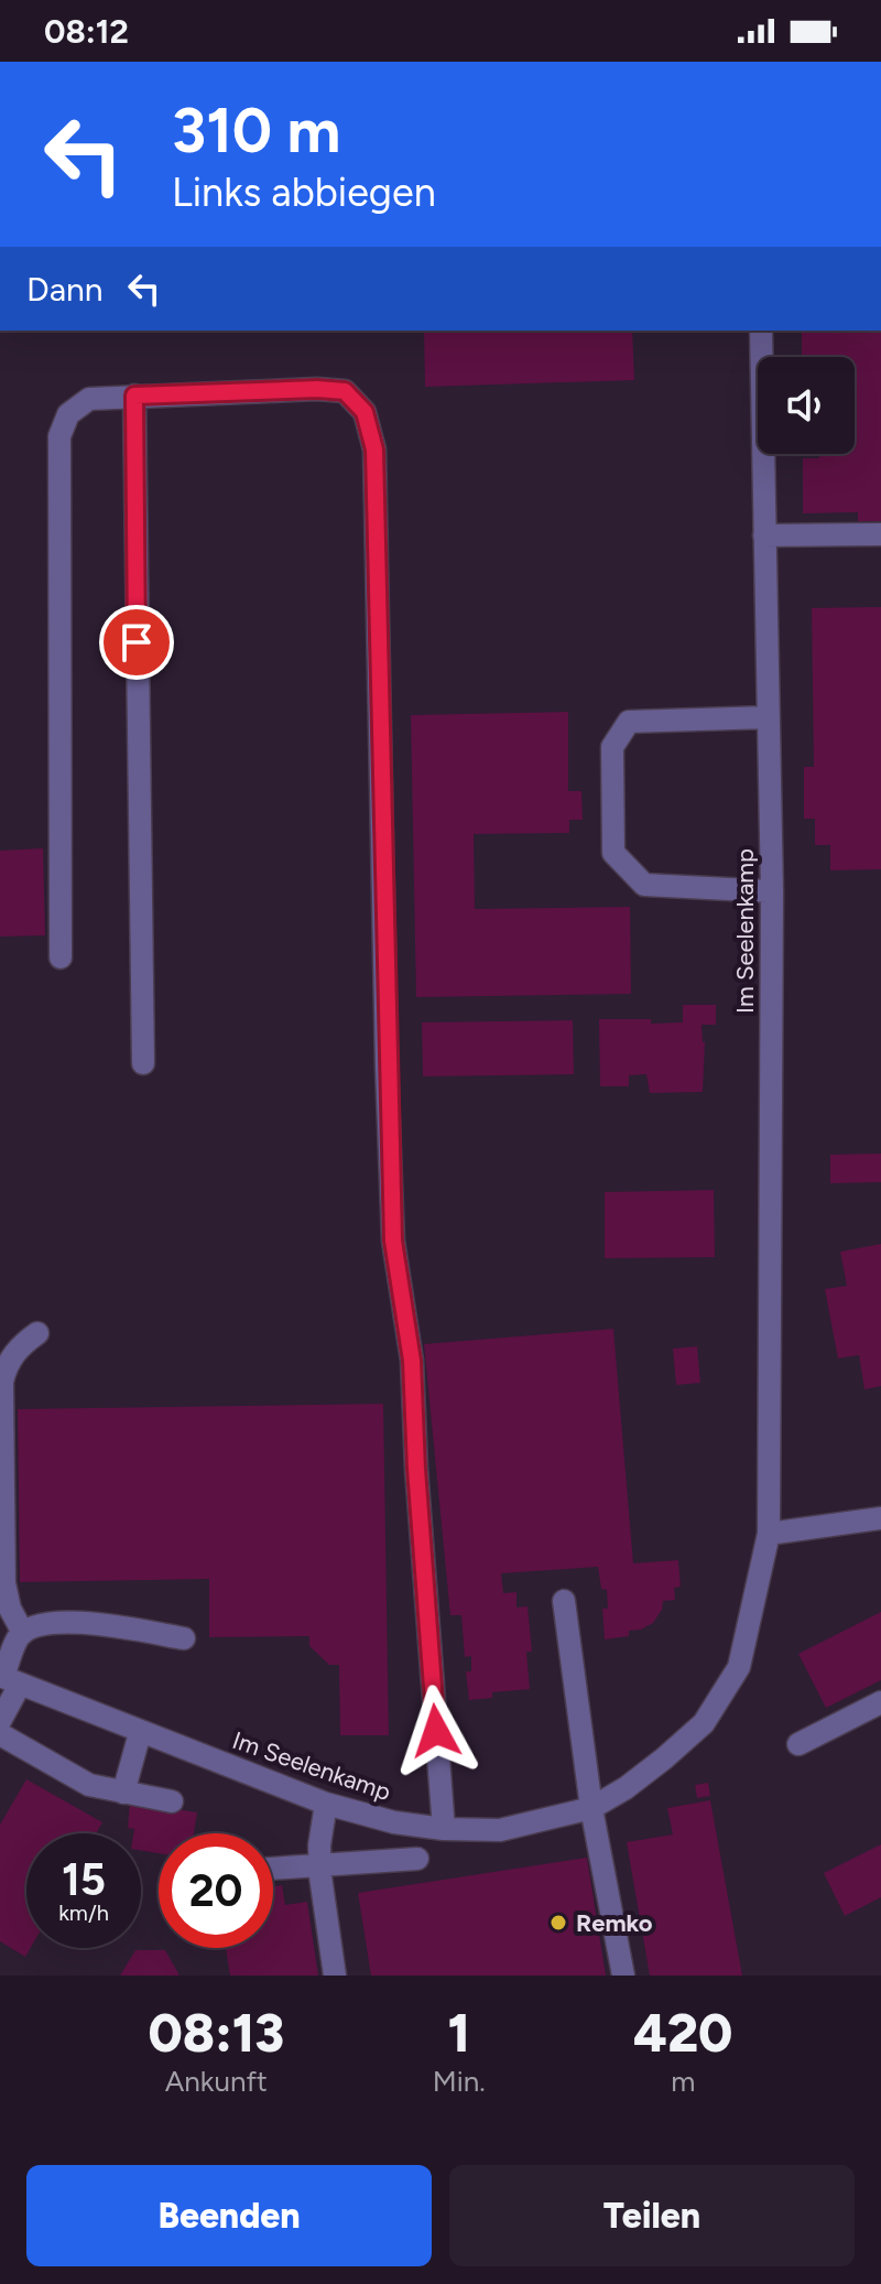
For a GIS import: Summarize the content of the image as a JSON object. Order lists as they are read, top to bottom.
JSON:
{
  "streets": {
    "street": ["Im Seelenkamp"]
  },
  "places": ["Remko"],
  "page": {
    "status": "08:12",
    "turn": ["310 m", "Links abbiegen"],
    "then": "Dann",
    "speed": "15 km/h",
    "limit": "20",
    "eta": [
      "08:13",
      "Ankunft",
      "1",
      "Min.",
      "420",
      "m"
    ],
    "buttons": ["Beenden", "Teilen"]
  }
}
